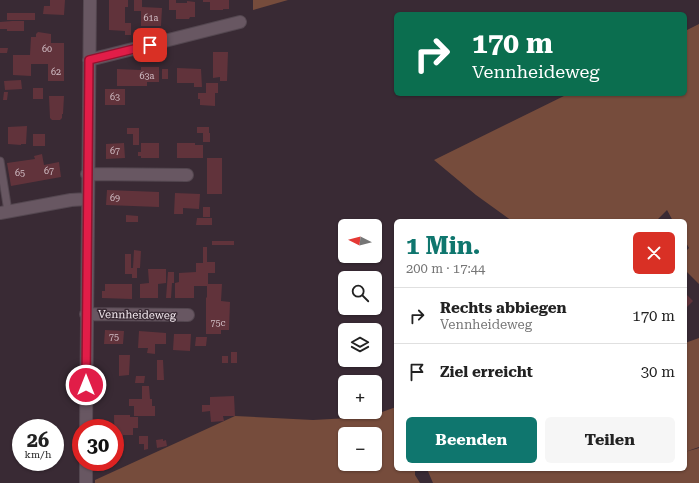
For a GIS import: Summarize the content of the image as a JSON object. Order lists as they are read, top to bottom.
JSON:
{
  "streets": {
    "street": ["Vennheideweg"]
  },
  "house_numbers": [
    "61a",
    "60",
    "62",
    "63a",
    "63",
    "67",
    "67",
    "65",
    "69",
    "75c",
    "75"
  ],
  "north": "left",
  "page": {
    "turn": ["170 m", "Vennheideweg"],
    "map_buttons": ["+", "−"],
    "heading": ["1 Min.", "200 m · 17:44"],
    "list": [
      {
        "name": "Rechts abbiegen",
        "note": "Vennheideweg",
        "value": "170 m"
      },
      {
        "name": "Ziel erreicht",
        "value": "30 m"
      }
    ],
    "buttons": ["Beenden", "Teilen"],
    "speed": "26 km/h",
    "limit": "30"
  }
}
